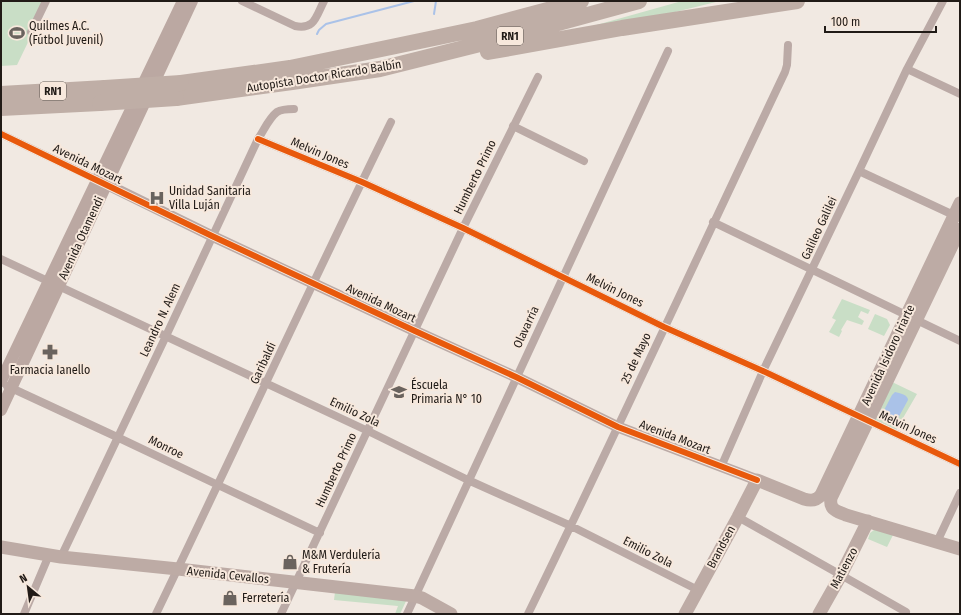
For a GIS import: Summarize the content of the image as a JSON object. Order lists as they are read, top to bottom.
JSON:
{
  "streets": {
    "highway": ["RN1", "Autopista Doctor Ricardo Balbín"],
    "main road": [
      "Avenida Mozart",
      "Avenida Otamendi",
      "Avenida Isidoro Iriarte",
      "Brandsen",
      "Matienzo",
      "Avenida Cevallos"
    ],
    "street": [
      "Melvin Jones",
      "Humberto Primo",
      "Galileo Galilei",
      "Leandro N. Alem",
      "Olavarría",
      "25 de Mayo",
      "Garibaldi",
      "Emilio Zola",
      "Monroe"
    ]
  },
  "crossings": [
    ["Melvin Jones", "Humberto Primo"],
    ["Melvin Jones", "Galileo Galilei"],
    ["Melvin Jones", "Leandro N. Alem"],
    ["Melvin Jones", "Olavarría"],
    ["Melvin Jones", "Avenida Isidoro Iriarte"],
    ["Melvin Jones", "25 de Mayo"],
    ["Melvin Jones", "Garibaldi"],
    ["Avenida Mozart", "Humberto Primo"],
    ["Avenida Mozart", "Galileo Galilei"],
    ["Avenida Mozart", "Avenida Otamendi"],
    ["Avenida Mozart", "Leandro N. Alem"],
    ["Avenida Mozart", "Olavarría"],
    ["Avenida Mozart", "Avenida Isidoro Iriarte"],
    ["Avenida Mozart", "25 de Mayo"],
    ["Avenida Mozart", "Garibaldi"],
    ["Avenida Mozart", "Brandsen"],
    ["Humberto Primo", "Emilio Zola"],
    ["Humberto Primo", "Monroe"],
    ["Humberto Primo", "Avenida Cevallos"],
    ["Avenida Otamendi", "Emilio Zola"],
    ["Avenida Otamendi", "Monroe"],
    ["Leandro N. Alem", "Emilio Zola"],
    ["Leandro N. Alem", "Monroe"],
    ["Leandro N. Alem", "Avenida Cevallos"],
    ["Olavarría", "Emilio Zola"],
    ["Olavarría", "Avenida Cevallos"],
    ["Avenida Isidoro Iriarte", "Matienzo"],
    ["25 de Mayo", "Emilio Zola"],
    ["Garibaldi", "Emilio Zola"],
    ["Garibaldi", "Monroe"],
    ["Garibaldi", "Avenida Cevallos"],
    ["Emilio Zola", "Brandsen"]
  ],
  "places": {
    "sports": ["Quilmes A.C. (Fútbol Juvenil)"],
    "hospital": ["Unidad Sanitaria Villa Luján"],
    "pharmacy": ["Farmacia Ianello"],
    "school or university": ["Éscuela Primaria N° 10"],
    "shop": ["M&M Verdulería & Frutería", "Ferretería"]
  },
  "scale_bar": "100 m",
  "north": "top left"
}
